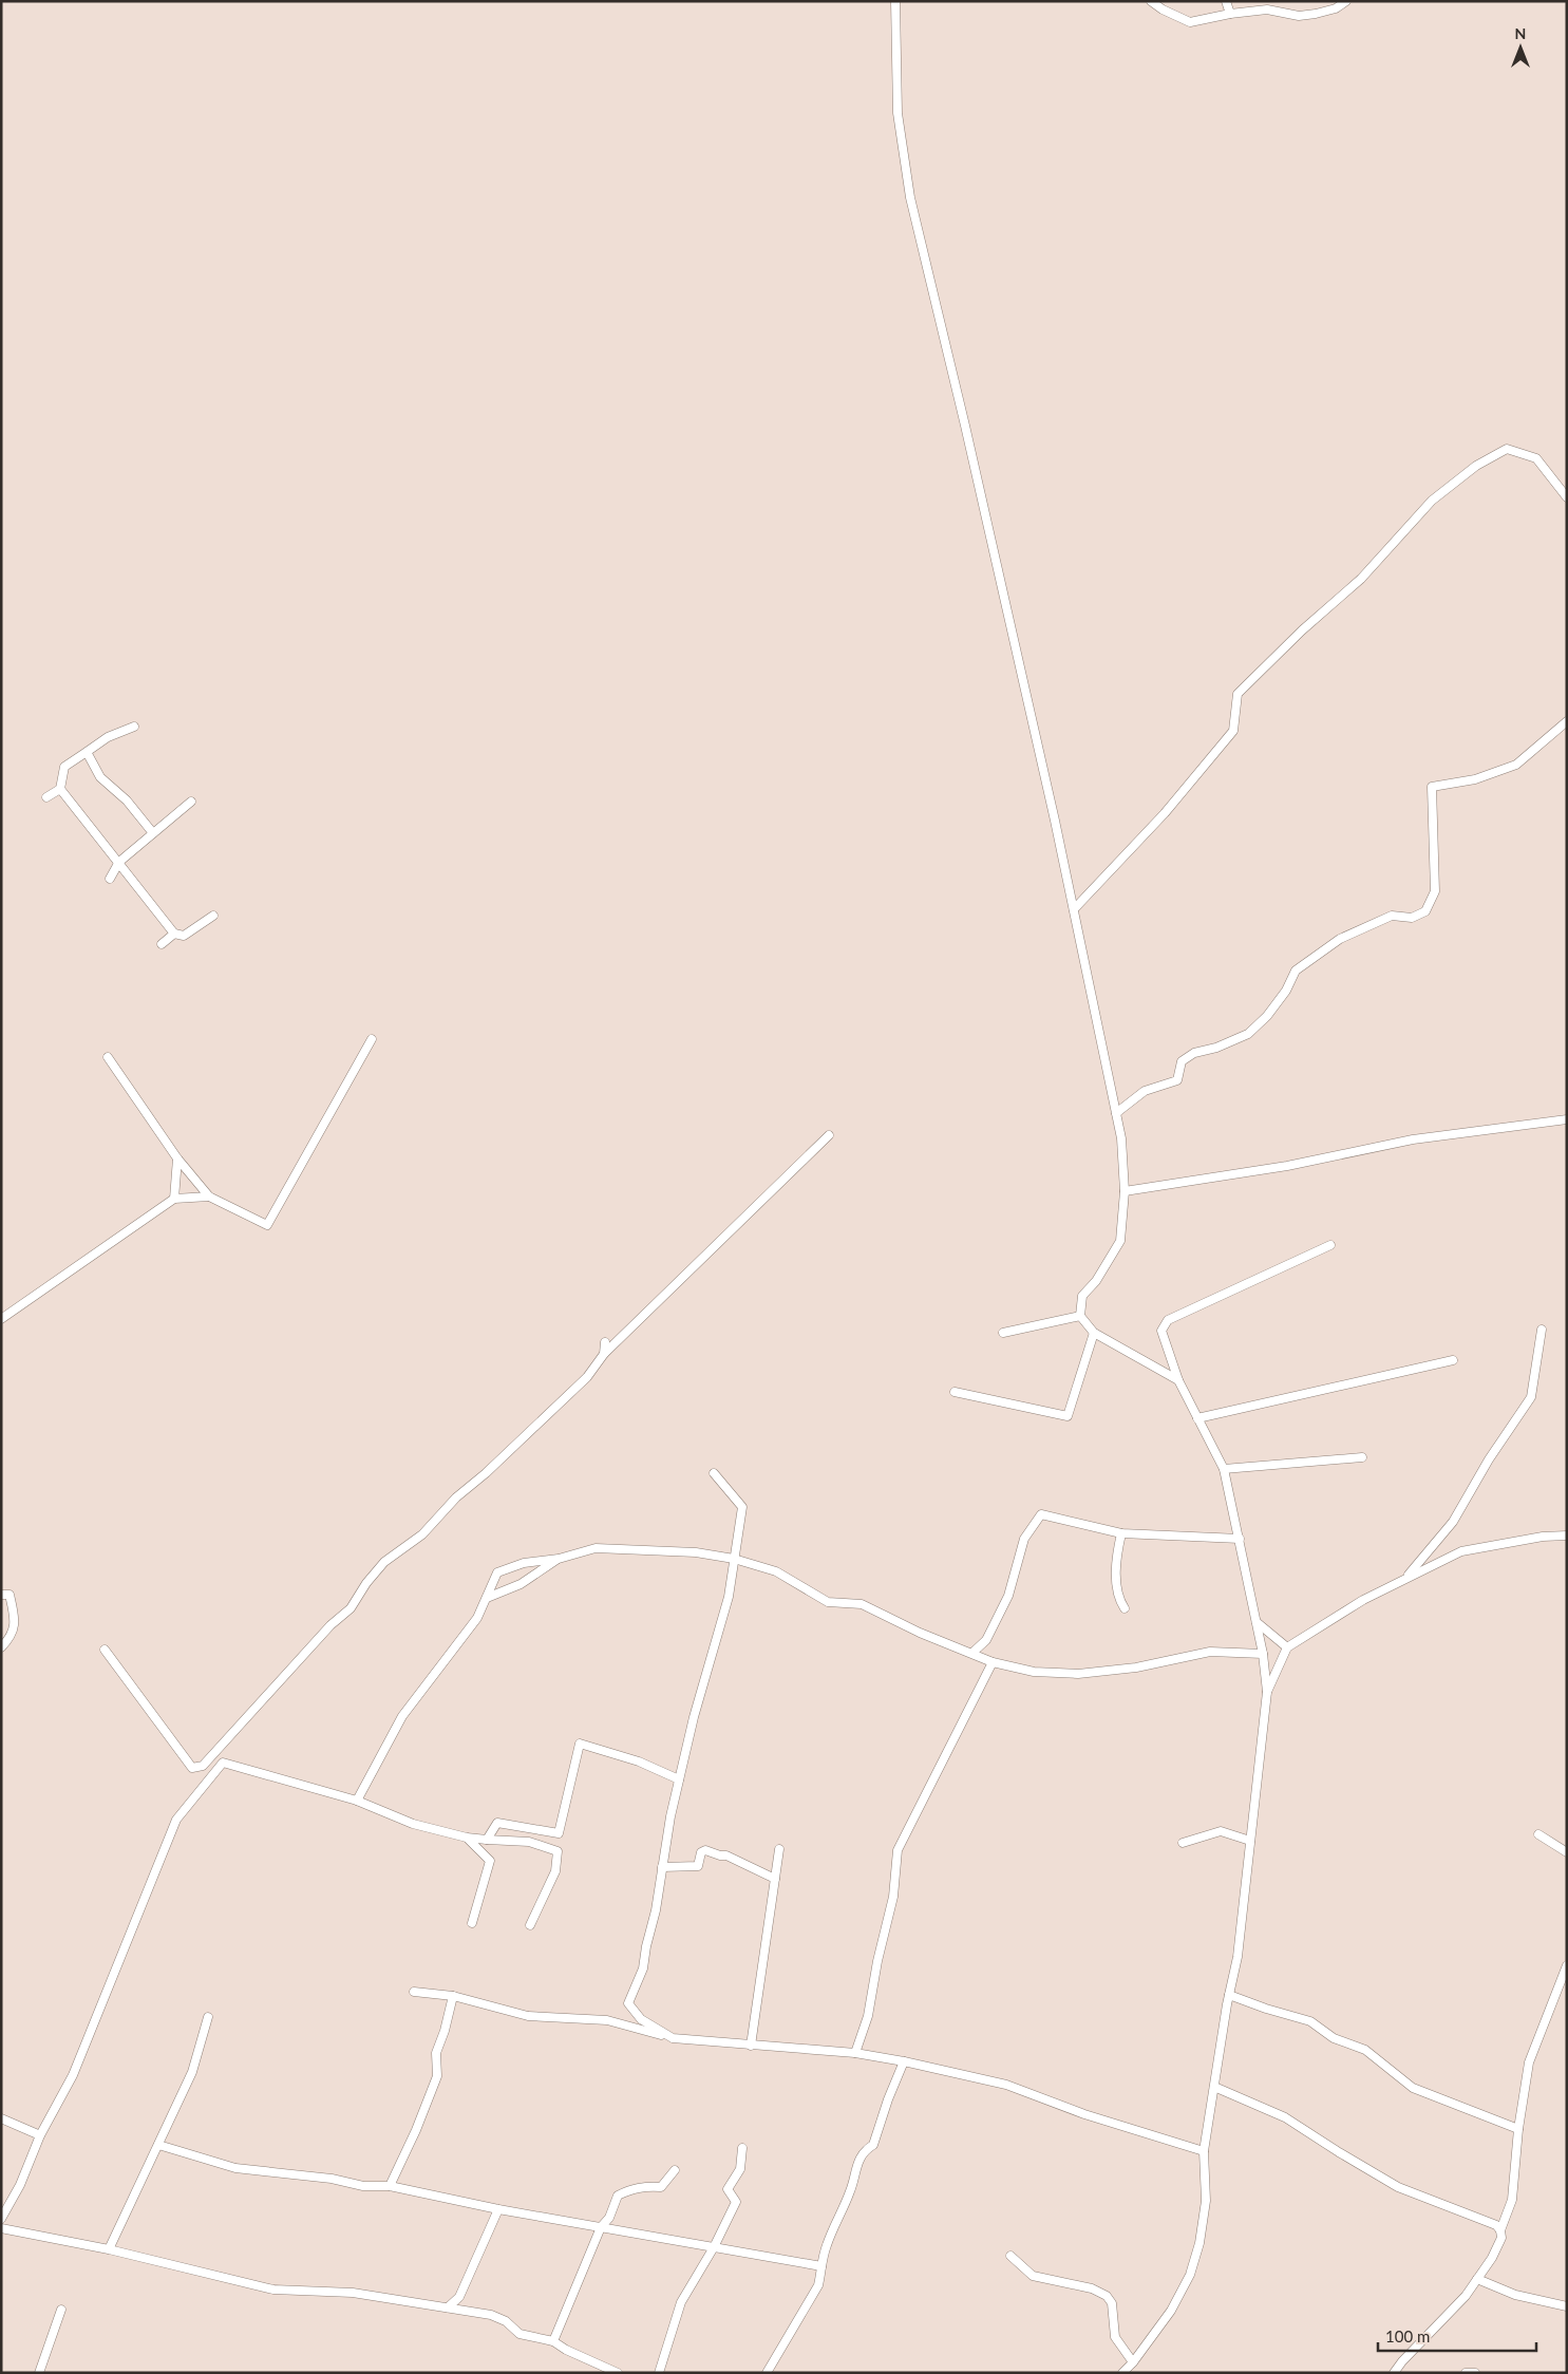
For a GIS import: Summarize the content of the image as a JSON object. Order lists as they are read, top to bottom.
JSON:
{
  "scale_bar": "100 m",
  "north": "top"
}
